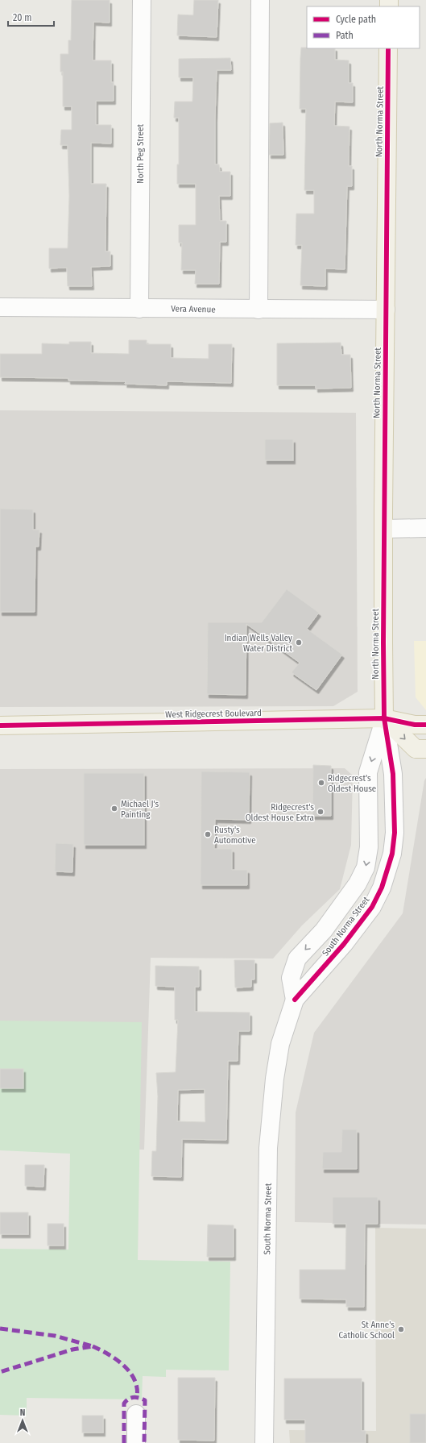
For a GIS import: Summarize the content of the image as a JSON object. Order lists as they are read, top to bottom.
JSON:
{
  "streets": {
    "main road": ["North Norma Street", "West Ridgecrest Boulevard"],
    "street": ["North Peg Street", "Vera Avenue", "South Norma Street"]
  },
  "crossings": [
    ["North Norma Street", "Vera Avenue"],
    ["North Norma Street", "West Ridgecrest Boulevard"],
    ["North Norma Street", "South Norma Street"],
    ["North Peg Street", "Vera Avenue"],
    ["West Ridgecrest Boulevard", "South Norma Street"]
  ],
  "places": [
    "Indian Wells Valley Water District",
    "Ridgecrest's Oldest House",
    "Michael J's Painting",
    "Ridgecrest's Oldest House Extra",
    "Rusty's Automotive",
    "St Anne's Catholic School"
  ],
  "legend": ["Cycle path", "Path"],
  "scale_bar": "20 m",
  "north": "top"
}
